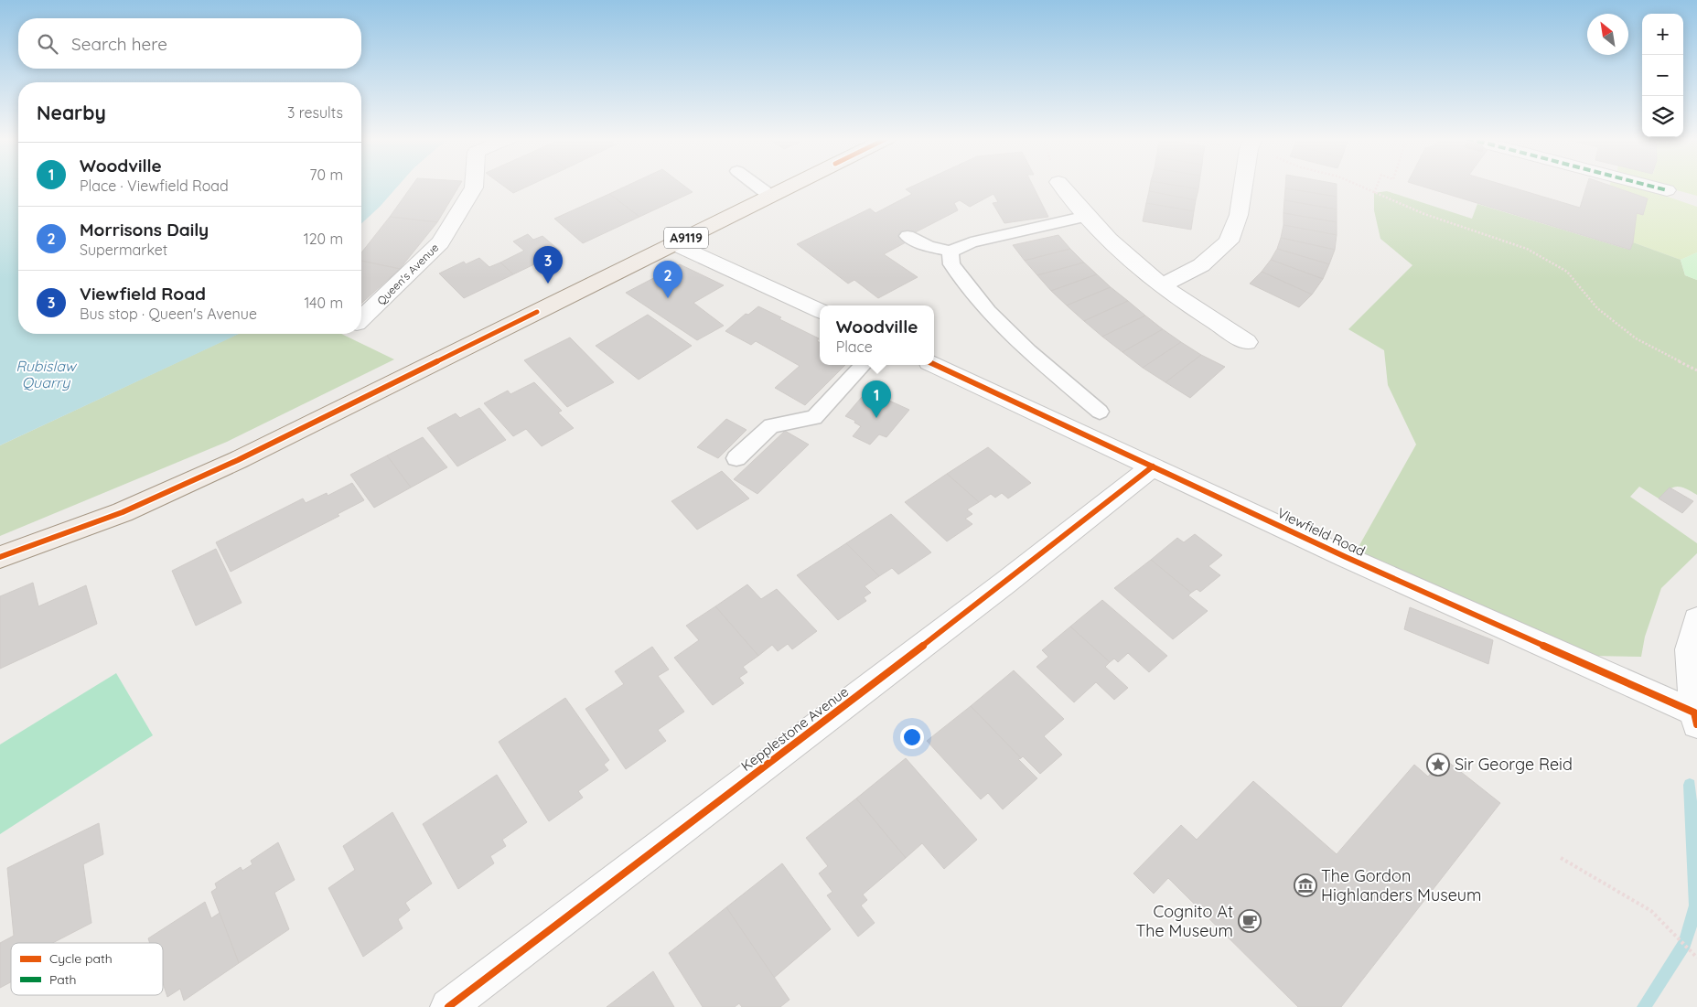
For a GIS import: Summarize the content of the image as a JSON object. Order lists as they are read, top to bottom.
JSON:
{
  "streets": {
    "main road": ["A9119"],
    "street": ["Queen's Avenue", "Viewfield Road", "Kepplestone Avenue"]
  },
  "crossings": [
    ["Viewfield Road", "Kepplestone Avenue"]
  ],
  "water": ["Rubislaw Quarry"],
  "places": {
    "place": ["Sir George Reid"],
    "museum": ["The Gordon Highlanders Museum"],
    "cafe": ["Cognito At The Museum"]
  },
  "legend": ["Cycle path", "Path"],
  "north": "top left",
  "page": {
    "map_buttons": ["+", "−"],
    "search": "Search here",
    "heading": ["Nearby", "3 results"],
    "list": [
      {
        "mark": "1",
        "name": "Woodville",
        "note": "Place · Viewfield Road",
        "value": "70 m"
      },
      {
        "mark": "2",
        "name": "Morrisons Daily",
        "note": "Supermarket",
        "value": "120 m"
      },
      {
        "mark": "3",
        "name": "Viewfield Road",
        "note": "Bus stop · Queen's Avenue",
        "value": "140 m"
      }
    ],
    "pins": ["3", "2", "1"],
    "popup": ["Woodville", "Place"]
  }
}
